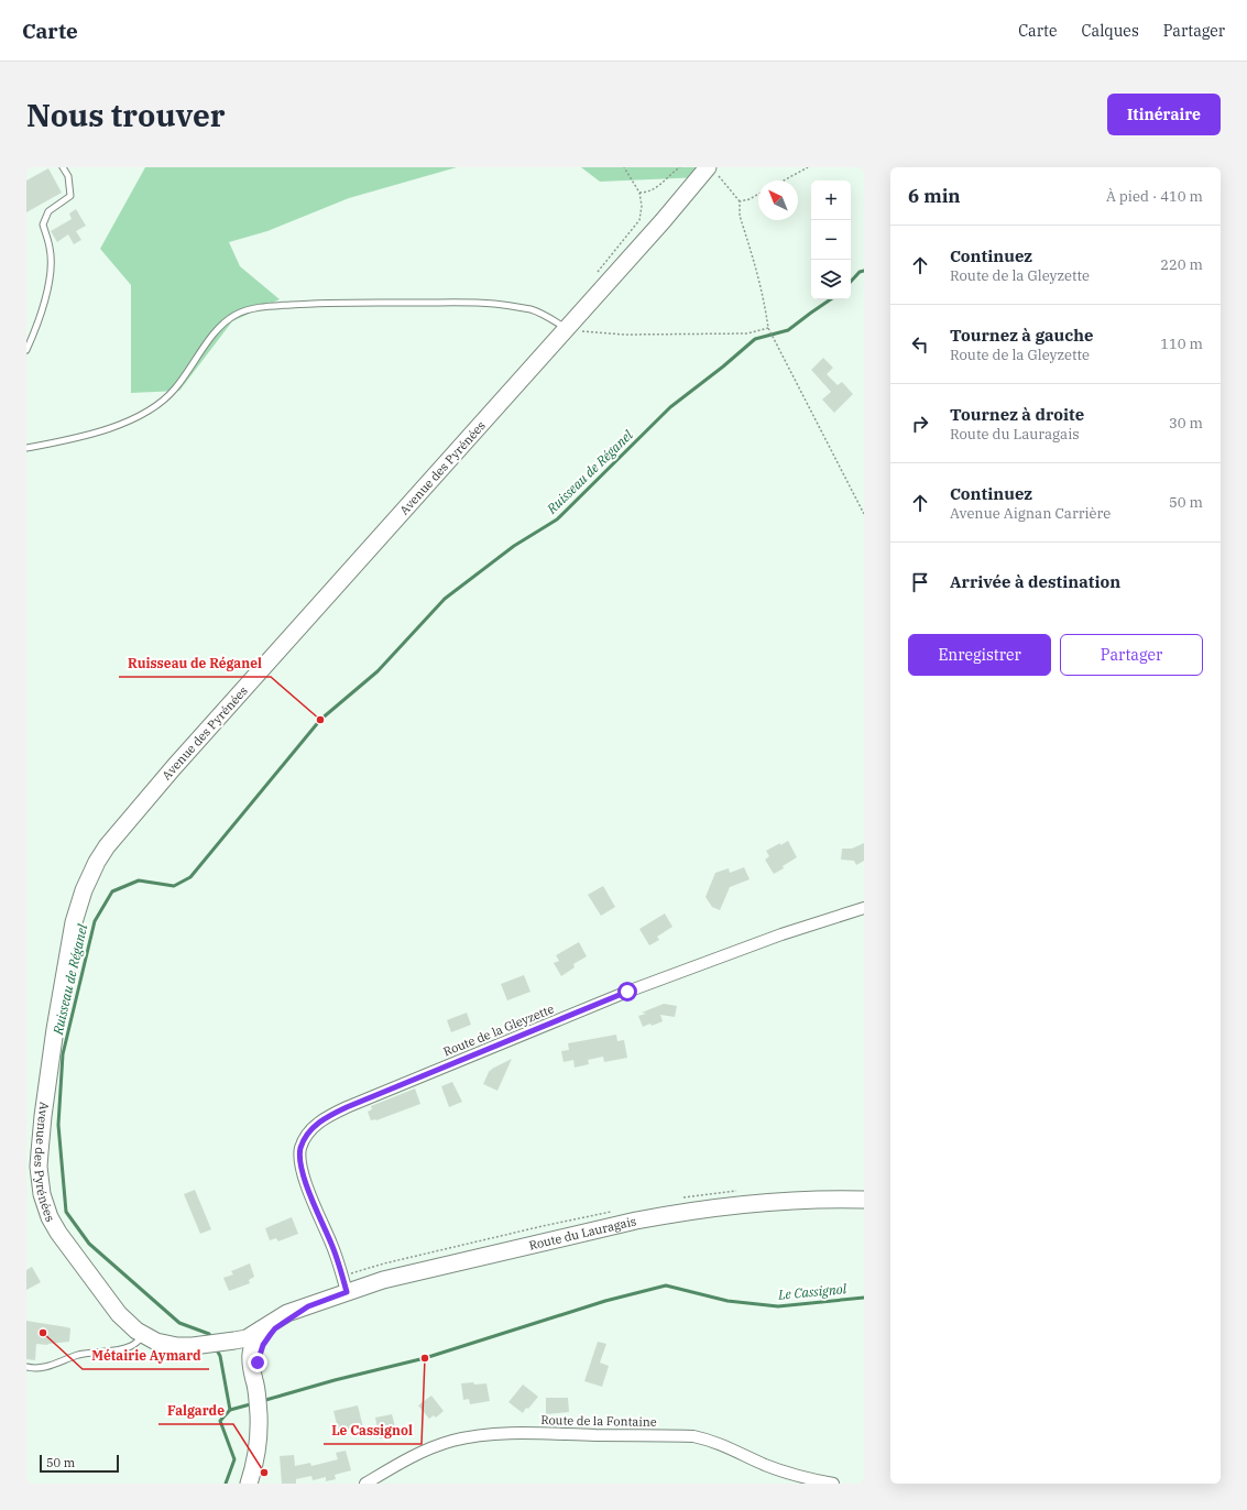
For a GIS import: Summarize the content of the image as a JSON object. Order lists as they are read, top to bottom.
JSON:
{
  "streets": {
    "street": [
      "Avenue des Pyrénées",
      "Route de la Gleyzette",
      "Route du Lauragais",
      "Route de la Fontaine"
    ]
  },
  "crossings": [
    ["Avenue des Pyrénées", "Route du Lauragais"],
    ["Route de la Gleyzette", "Route du Lauragais"]
  ],
  "water": ["Ruisseau de Réganel", "Le Cassignol"],
  "places": [
    "Ruisseau de Réganel",
    "Métairie Aymard",
    "Le Cassignol",
    "Falgarde"
  ],
  "scale_bar": "50 m",
  "north": "top left",
  "page": {
    "header": "Carte",
    "nav": ["Carte", "Calques", "Partager"],
    "buttons": [
      "Itinéraire",
      ["Enregistrer", "Partager"]
    ],
    "title": "Nous trouver",
    "heading": ["6 min", "À pied · 410 m"],
    "map_buttons": ["+", "−"],
    "list": [
      ["Continuez", "Route de la Gleyzette", "220 m"],
      ["Tournez à gauche", "Route de la Gleyzette", "110 m"],
      ["Tournez à droite", "Route du Lauragais", "30 m"],
      ["Continuez", "Avenue Aignan Carrière", "50 m"],
      "Arrivée à destination"
    ],
    "scale": "50 m"
  }
}
